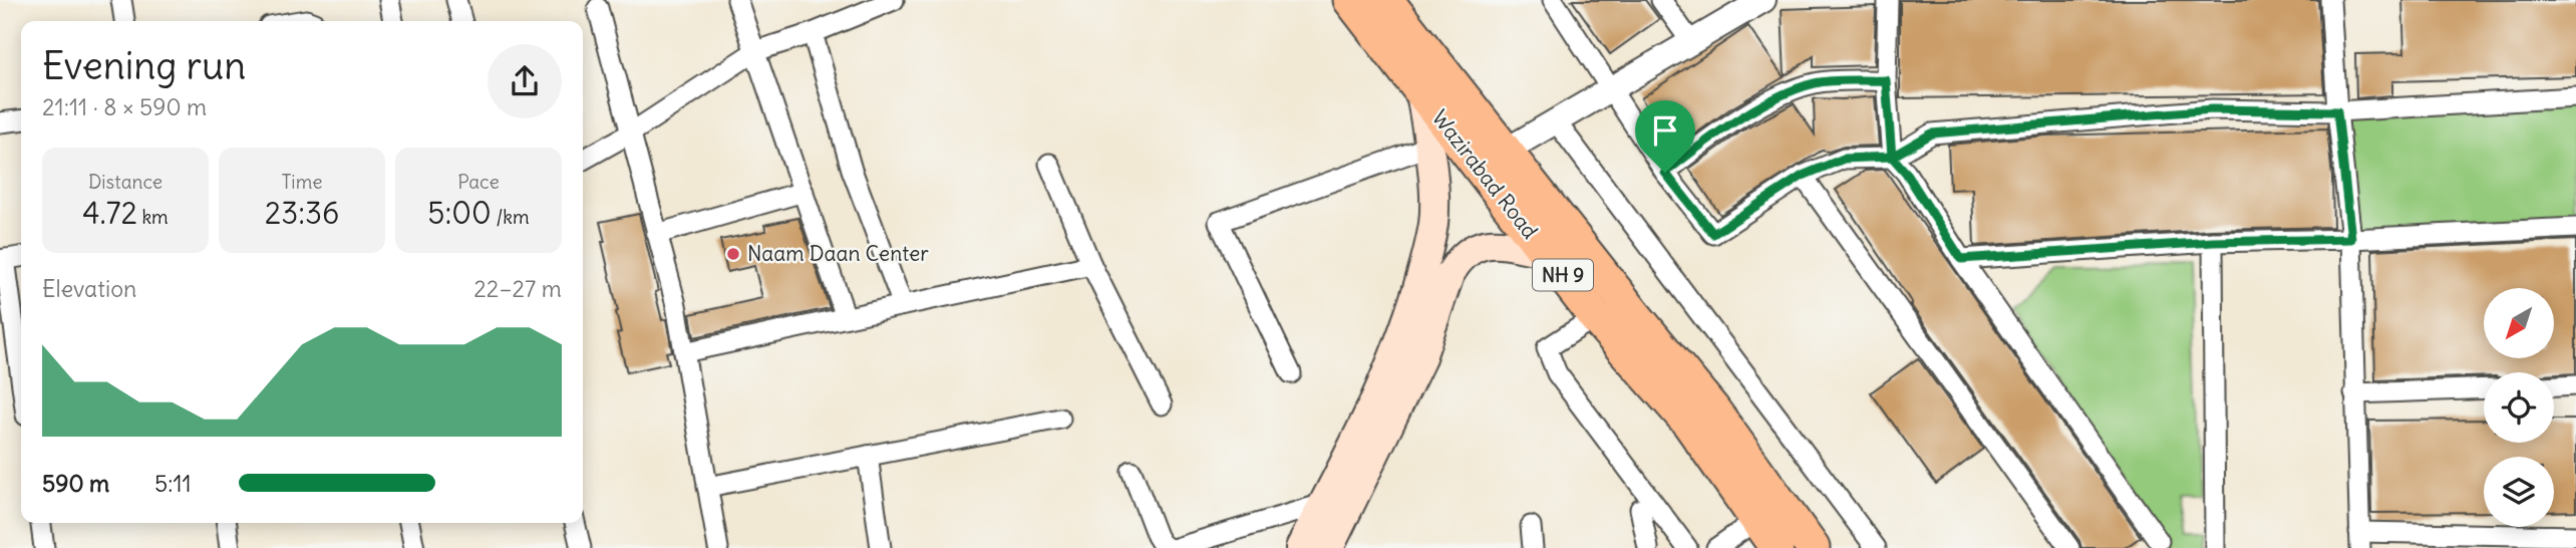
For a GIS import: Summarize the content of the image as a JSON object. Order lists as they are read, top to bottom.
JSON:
{
  "streets": {
    "highway": ["Wazirabad Road", "NH 9"]
  },
  "places": ["Naam Daan Center"],
  "north": "bottom left",
  "page": {
    "heading": ["Evening run", "21:11 · 8 × 590 m"],
    "stats": [
      ["Distance", "4.72 km"],
      ["Time", "23:36"],
      ["Pace", "5:00 /km"]
    ],
    "chart": ["Elevation", "22–27 m"],
    "list": [
      {
        "name": "590 m",
        "note": "5:11"
      }
    ]
  }
}
